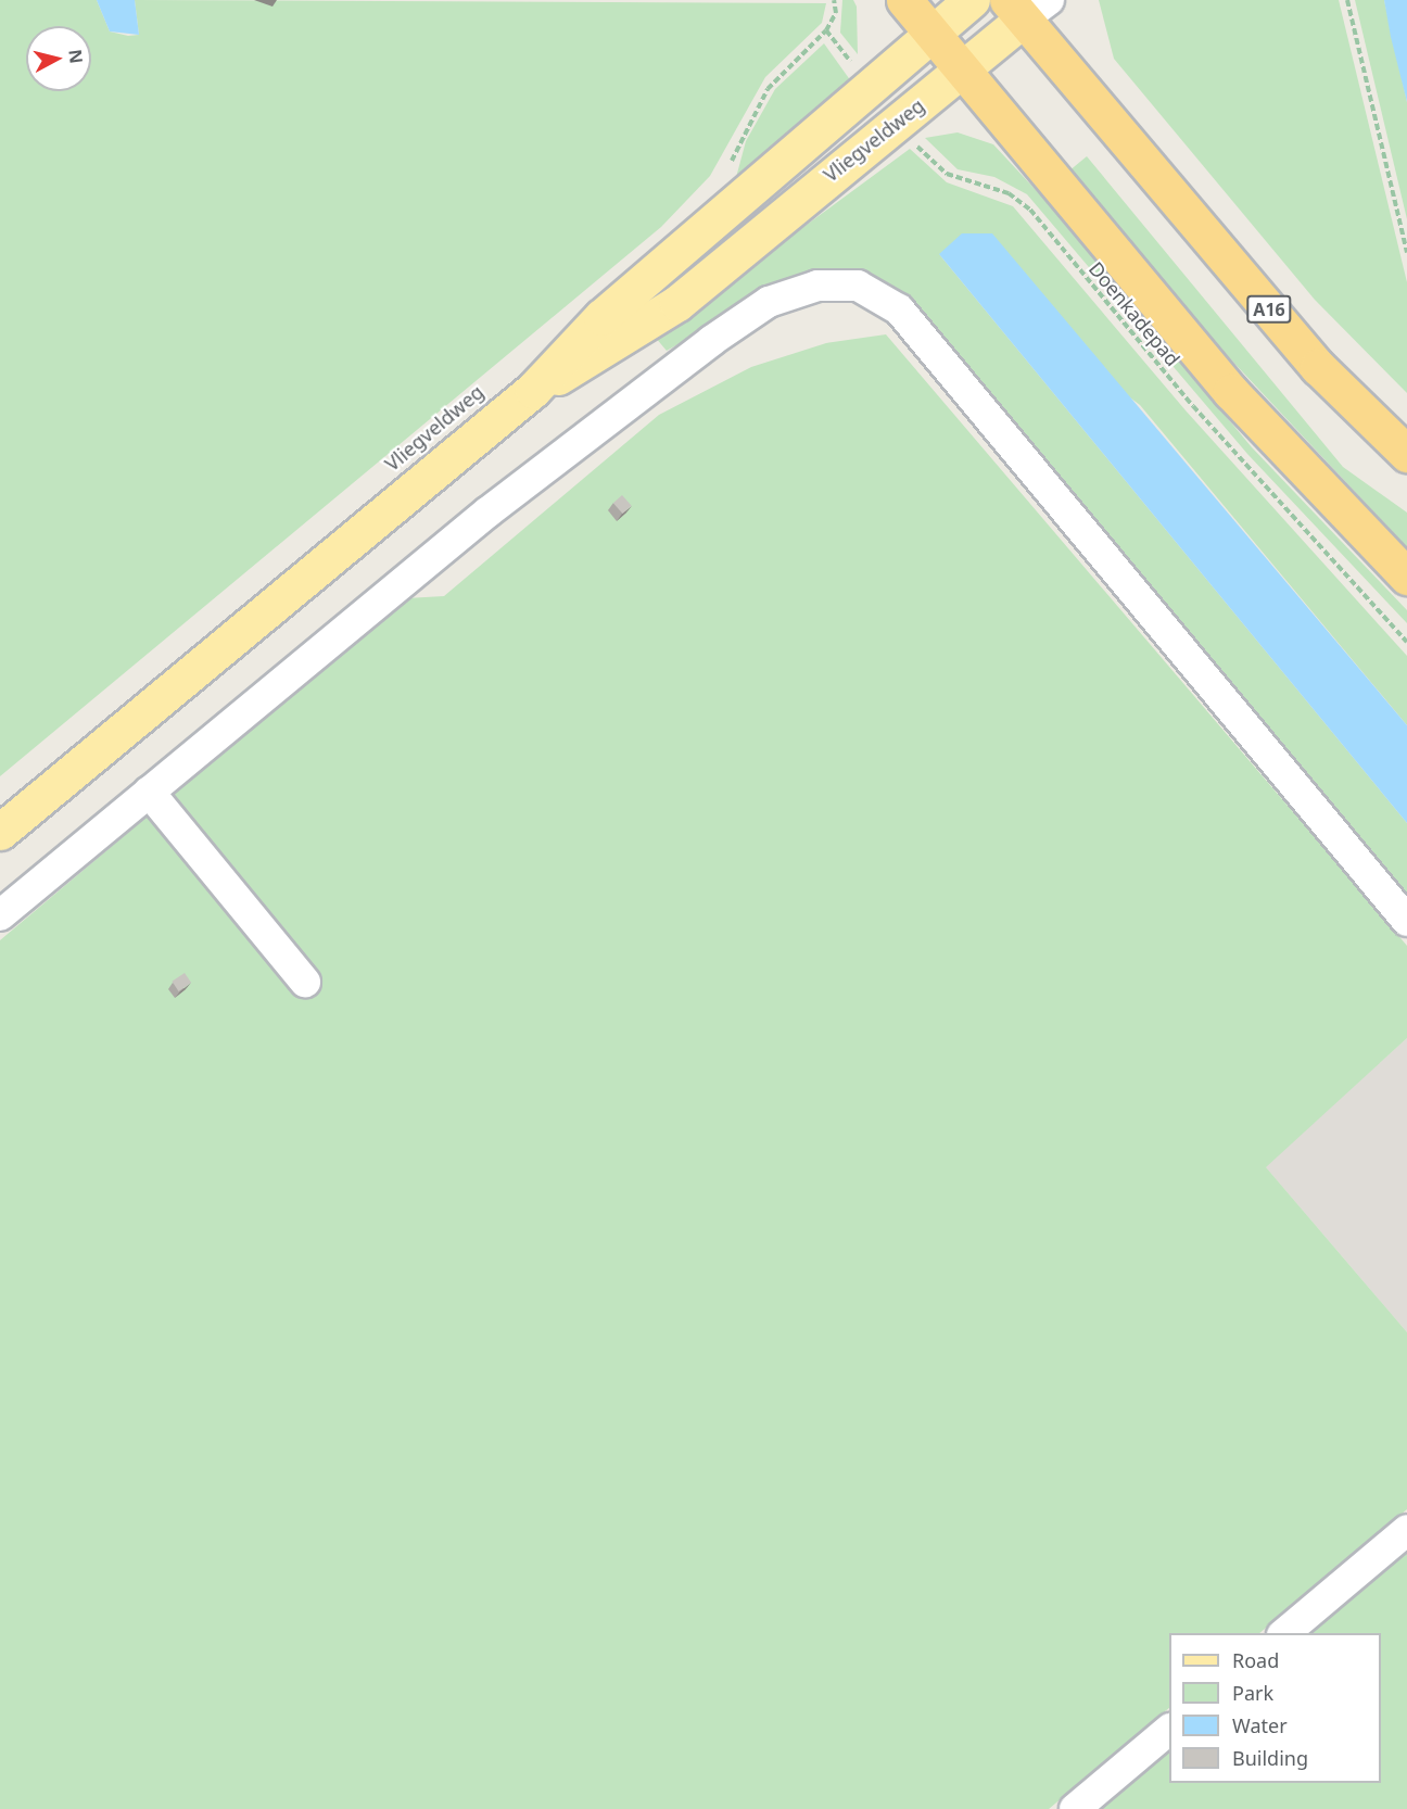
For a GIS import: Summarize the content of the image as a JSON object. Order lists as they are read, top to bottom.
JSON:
{
  "streets": {
    "highway": ["A16"],
    "main road": ["Vliegveldweg"],
    "path": ["Doenkadepad"]
  },
  "crossings": [
    ["Vliegveldweg", "A16"],
    ["Vliegveldweg", "Doenkadepad"]
  ],
  "legend": [
    "Road",
    "Park",
    "Water",
    "Building"
  ],
  "north": "right"
}
